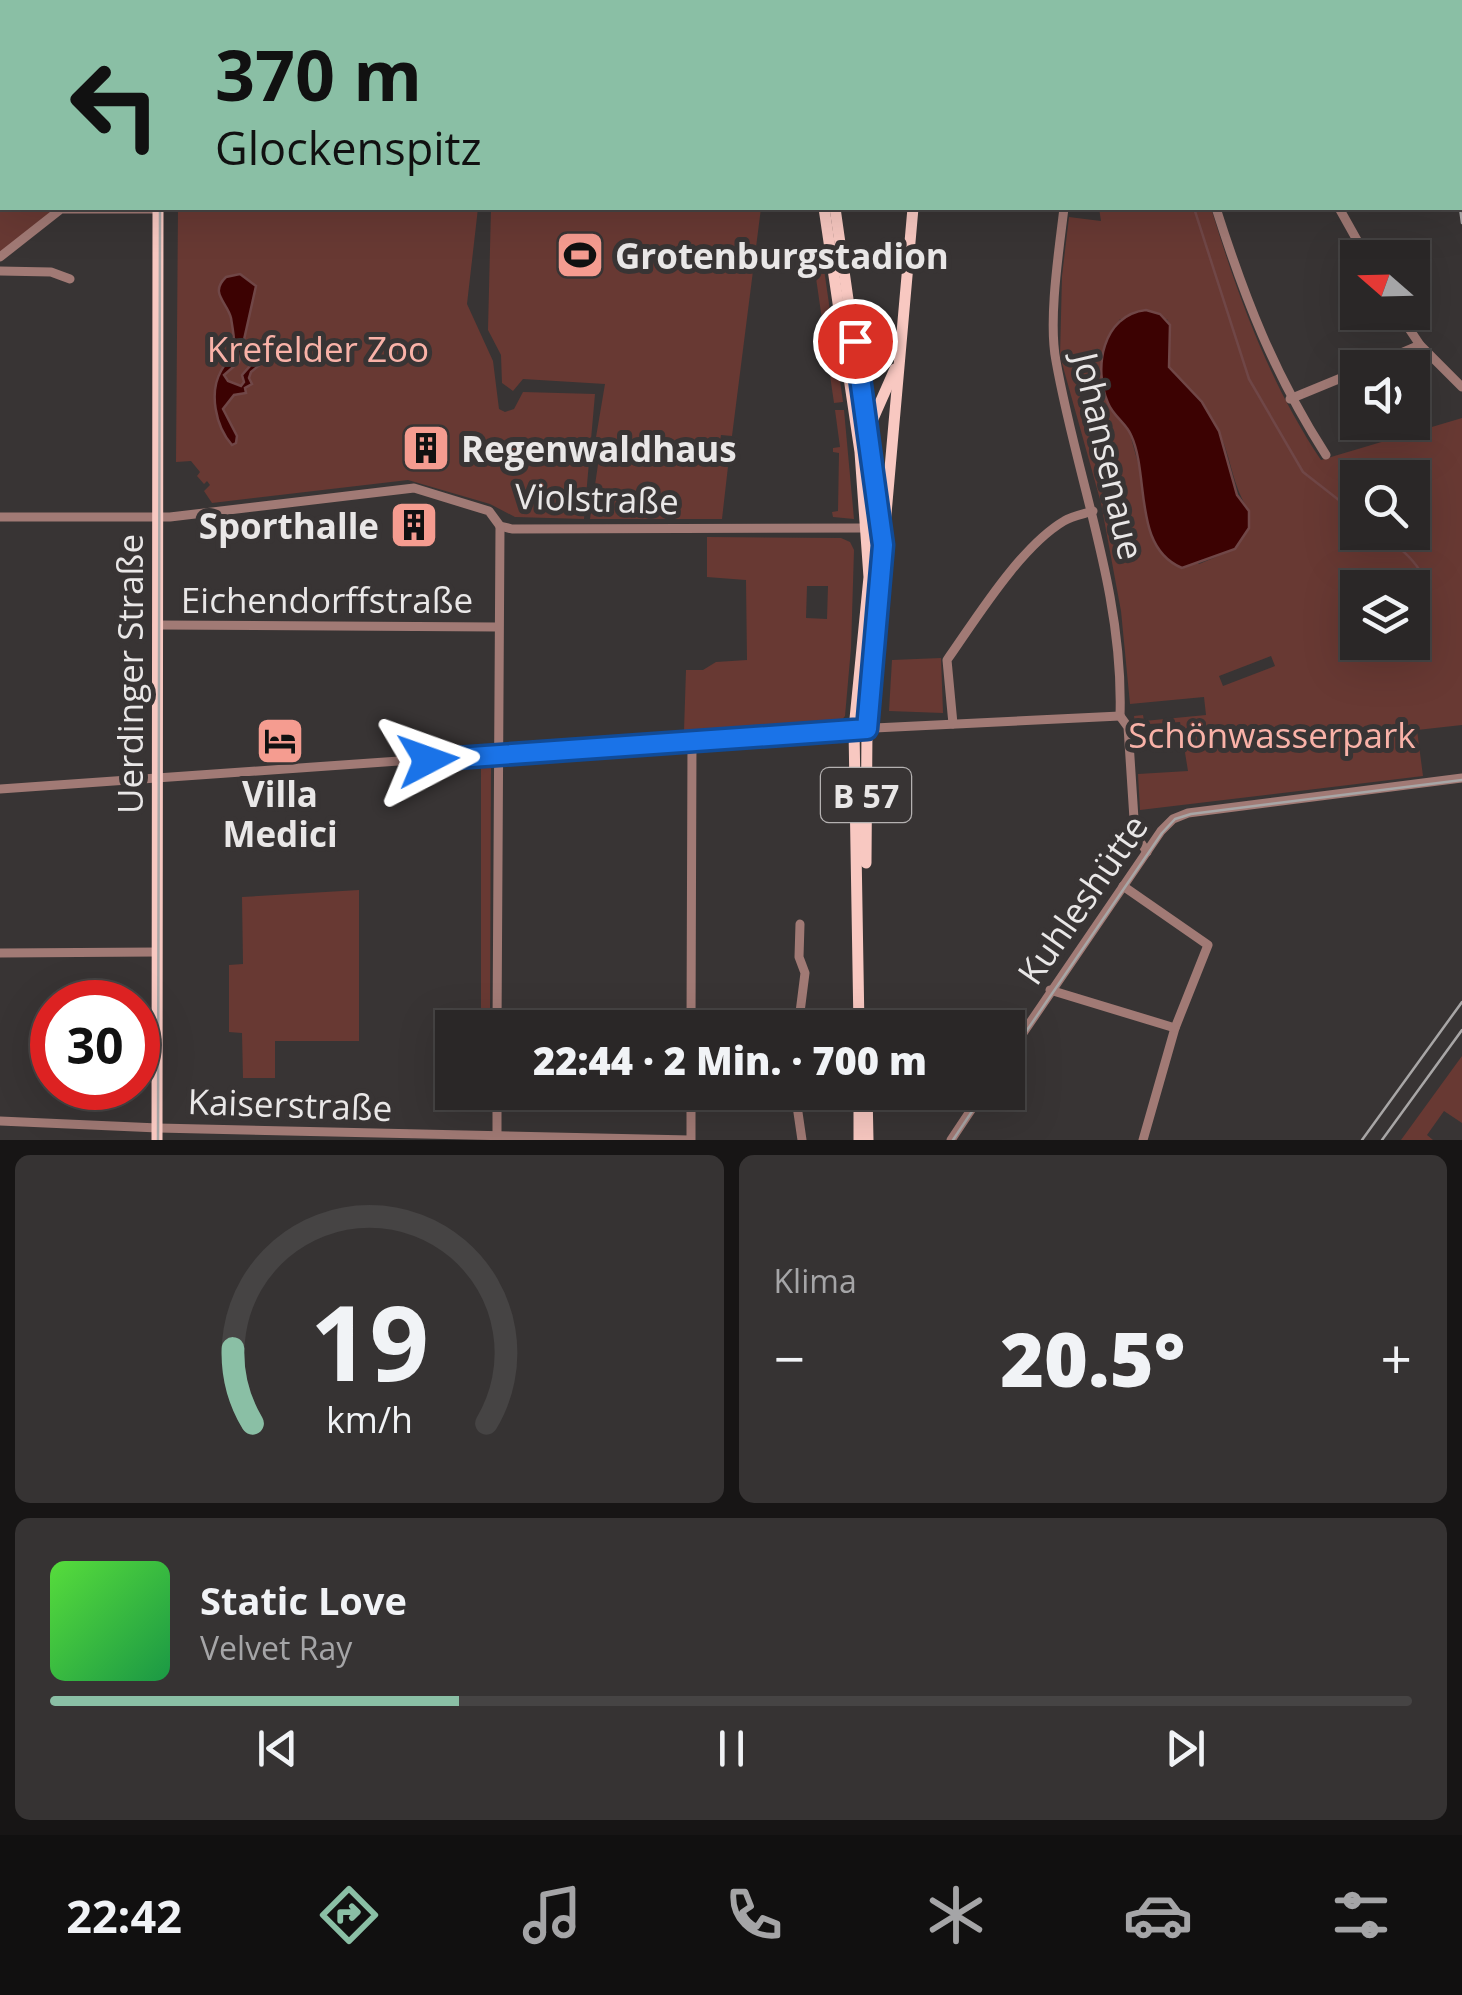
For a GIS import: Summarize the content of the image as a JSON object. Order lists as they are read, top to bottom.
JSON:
{
  "streets": {
    "main road": ["Uerdinger Straße", "B 57"],
    "street": [
      "Johansenaue",
      "Violstraße",
      "Eichendorffstraße",
      "Kuhleshütte",
      "Kaiserstraße"
    ]
  },
  "crossings": [
    ["Johansenaue", "Kuhleshütte"],
    ["Violstraße", "Uerdinger Straße"],
    ["Violstraße", "B 57"],
    ["Eichendorffstraße", "Uerdinger Straße"],
    ["Uerdinger Straße", "Kaiserstraße"]
  ],
  "parks": ["Krefelder Zoo", "Schönwasserpark"],
  "places": {
    "sports": ["Grotenburgstadion"],
    "building": ["Regenwaldhaus", "Sporthalle"],
    "hotel": ["Villa Medici"]
  },
  "north": "left",
  "page": {
    "turn": ["370 m", "Glockenspitz"],
    "limit": "30",
    "trip": "22:44 · 2 Min. · 700 m",
    "tile": "Klima",
    "heat": ["−", "20.5°", "+"],
    "song": ["Static Love", "Velvet Ray"],
    "tabs": "22:42",
    "gauge": ["19", "km/h"]
  }
}
